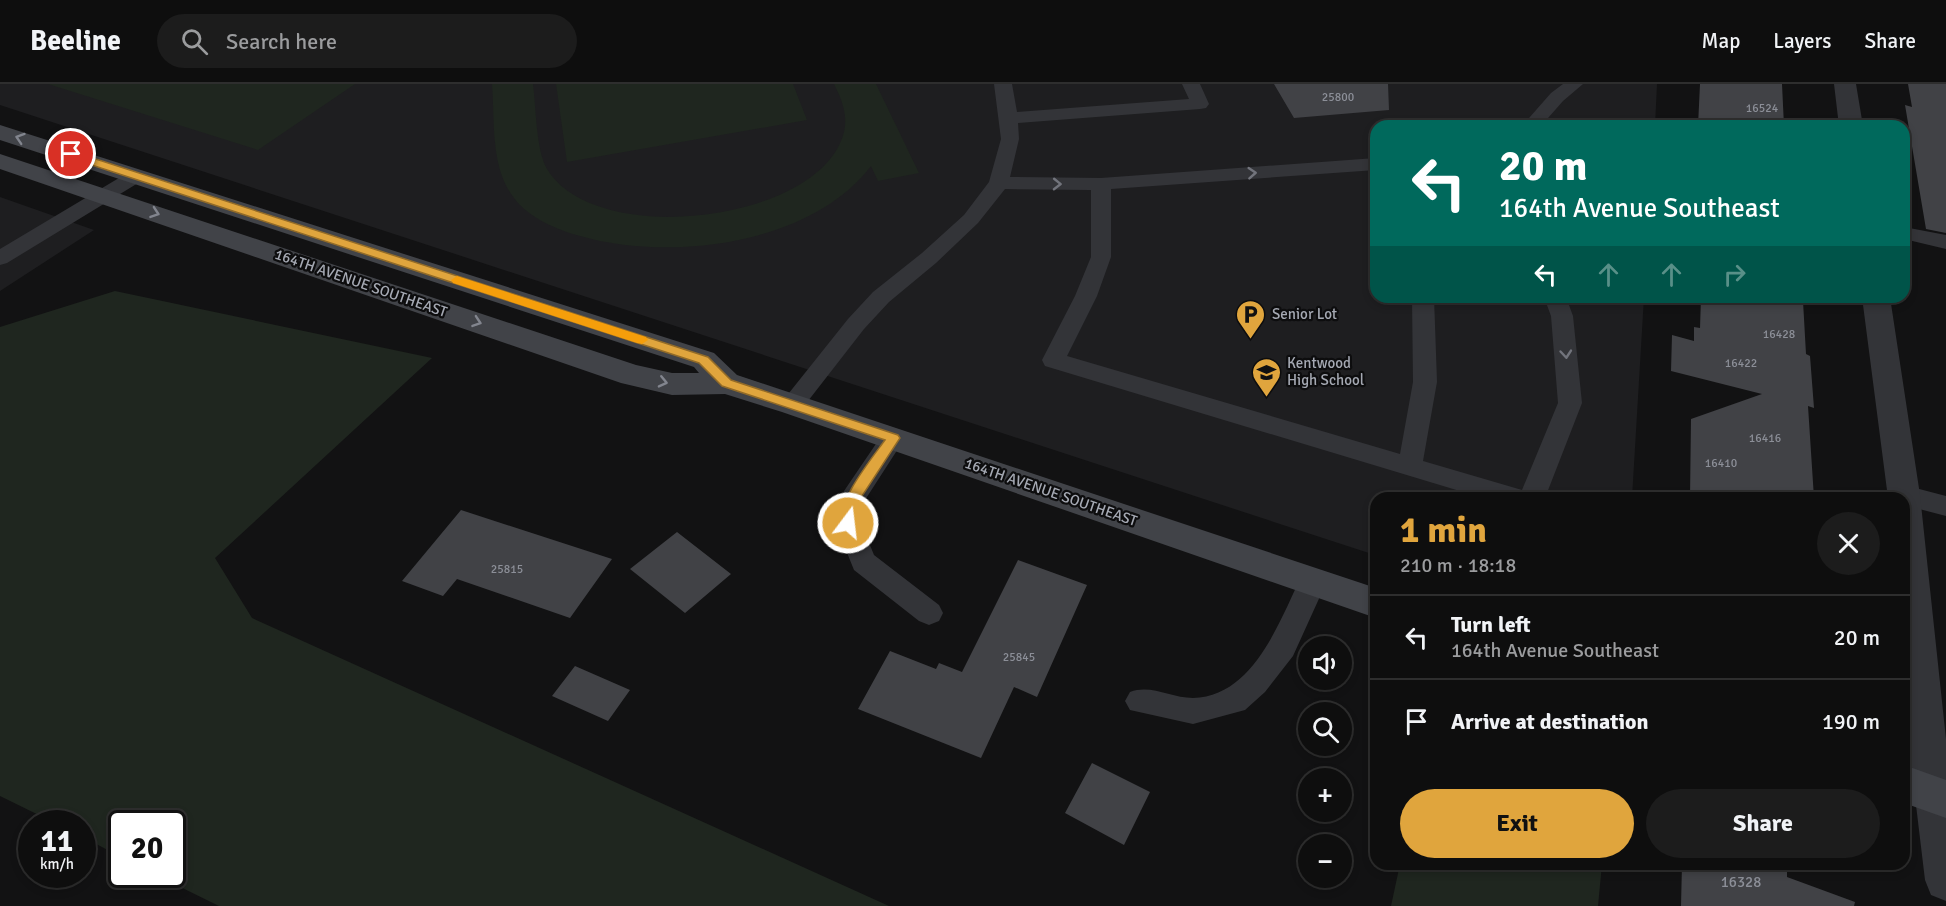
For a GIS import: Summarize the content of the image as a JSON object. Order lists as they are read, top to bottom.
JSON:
{
  "streets": {
    "street": ["164TH AVENUE SOUTHEAST"]
  },
  "places": {
    "parking": ["Senior Lot"],
    "school or university": ["Kentwood High School"]
  },
  "house_numbers": [
    "25800",
    "16524",
    "16428",
    "16422",
    "16416",
    "16410",
    "25815",
    "25845",
    "16328"
  ],
  "page": {
    "header": "Beeline",
    "search": "Search here",
    "nav": ["Map", "Layers", "Share"],
    "turn": ["20 m", "164th Avenue Southeast"],
    "heading": ["1 min", "210 m · 18:18"],
    "list": [
      {
        "name": "Turn left",
        "note": "164th Avenue Southeast",
        "value": "20 m"
      },
      {
        "name": "Arrive at destination",
        "value": "190 m"
      }
    ],
    "map_buttons": ["+", "−"],
    "buttons": ["Exit", "Share"],
    "speed": "11 km/h",
    "limit": "20"
  }
}
